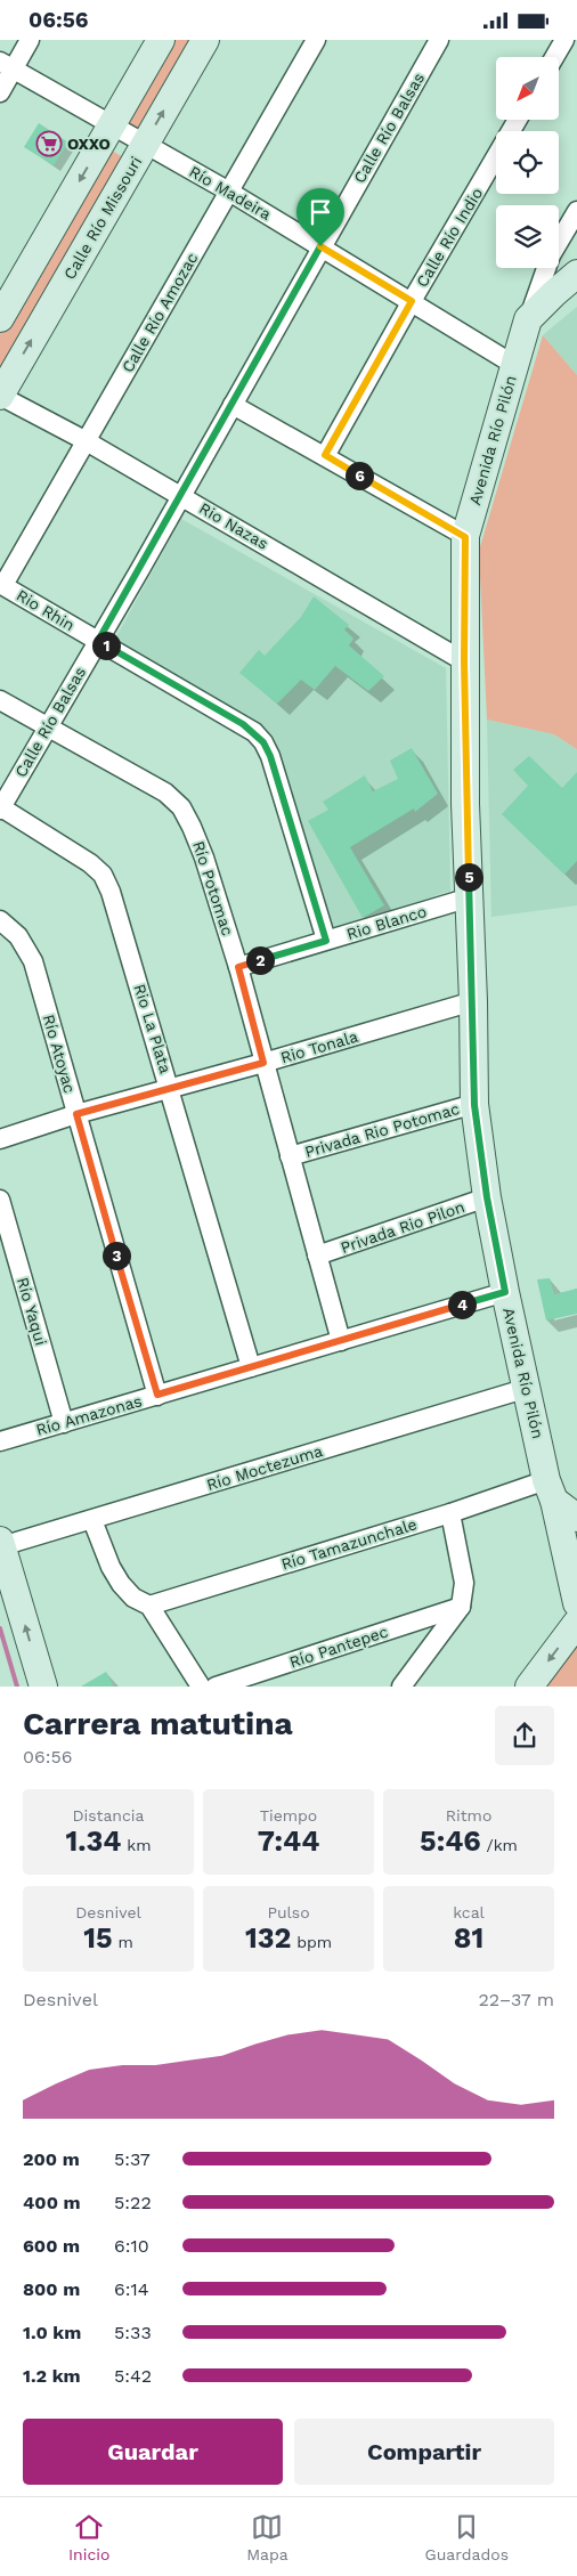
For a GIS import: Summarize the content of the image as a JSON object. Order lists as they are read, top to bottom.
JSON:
{
  "streets": {
    "main road": ["Calle Río Missouri", "Avenida Río Pilón"],
    "street": [
      "Calle Río Balsas",
      "Río Madeira",
      "Calle Río Indio",
      "Calle Río Amozac",
      "Rio Nazas",
      "Rio Rhin",
      "Río Potomac",
      "Rio Blanco",
      "Rio La Plata",
      "Rio Tonala",
      "Río Atoyac",
      "Privada Rio Potomac",
      "Privada Rio Pilon",
      "Río Yaqui",
      "Río Amazonas",
      "Río Moctezuma",
      "Río Tamazunchale",
      "Río Pantepec"
    ]
  },
  "crossings": [
    ["Calle Río Balsas", "Río Madeira"],
    ["Calle Río Balsas", "Rio Nazas"],
    ["Calle Río Balsas", "Rio Rhin"],
    ["Calle Río Balsas", "Río Potomac"],
    ["Calle Río Balsas", "Rio La Plata"],
    ["Río Madeira", "Calle Río Missouri"],
    ["Río Madeira", "Calle Río Indio"],
    ["Río Madeira", "Calle Río Amozac"],
    ["Río Madeira", "Avenida Río Pilón"],
    ["Calle Río Missouri", "Rio Nazas"],
    ["Calle Río Amozac", "Rio Nazas"],
    ["Calle Río Amozac", "Rio Rhin"],
    ["Avenida Río Pilón", "Rio Nazas"],
    ["Avenida Río Pilón", "Rio Blanco"],
    ["Avenida Río Pilón", "Rio Tonala"],
    ["Avenida Río Pilón", "Privada Rio Potomac"],
    ["Avenida Río Pilón", "Privada Rio Pilon"],
    ["Avenida Río Pilón", "Río Amazonas"],
    ["Avenida Río Pilón", "Río Moctezuma"],
    ["Avenida Río Pilón", "Río Tamazunchale"],
    ["Rio Rhin", "Rio Blanco"],
    ["Río Potomac", "Rio Blanco"],
    ["Río Potomac", "Rio Tonala"],
    ["Río Potomac", "Privada Rio Potomac"],
    ["Río Potomac", "Privada Rio Pilon"],
    ["Río Potomac", "Río Amazonas"],
    ["Rio La Plata", "Rio Tonala"],
    ["Rio La Plata", "Río Amazonas"],
    ["Rio Tonala", "Río Atoyac"],
    ["Río Atoyac", "Río Amazonas"],
    ["Río Yaqui", "Río Amazonas"]
  ],
  "places": {
    "supermarket": ["OXXO"]
  },
  "north": "bottom left",
  "page": {
    "status": "06:56",
    "pins": [
      "6",
      "1",
      "5",
      "2",
      "3",
      "4"
    ],
    "heading": ["Carrera matutina", "06:56"],
    "stats": [
      ["Distancia", "1.34 km"],
      ["Tiempo", "7:44"],
      ["Ritmo", "5:46 /km"],
      ["Desnivel", "15 m"],
      ["Pulso", "132 bpm"],
      ["kcal", "81"]
    ],
    "chart": ["Desnivel", "22–37 m"],
    "list": [
      {
        "name": "200 m",
        "note": "5:37"
      },
      {
        "name": "400 m",
        "note": "5:22"
      },
      {
        "name": "600 m",
        "note": "6:10"
      },
      {
        "name": "800 m",
        "note": "6:14"
      },
      {
        "name": "1.0 km",
        "note": "5:33"
      },
      {
        "name": "1.2 km",
        "note": "5:42"
      }
    ],
    "buttons": ["Guardar", "Compartir"],
    "tabs": ["Inicio", "Mapa", "Guardados"]
  }
}
